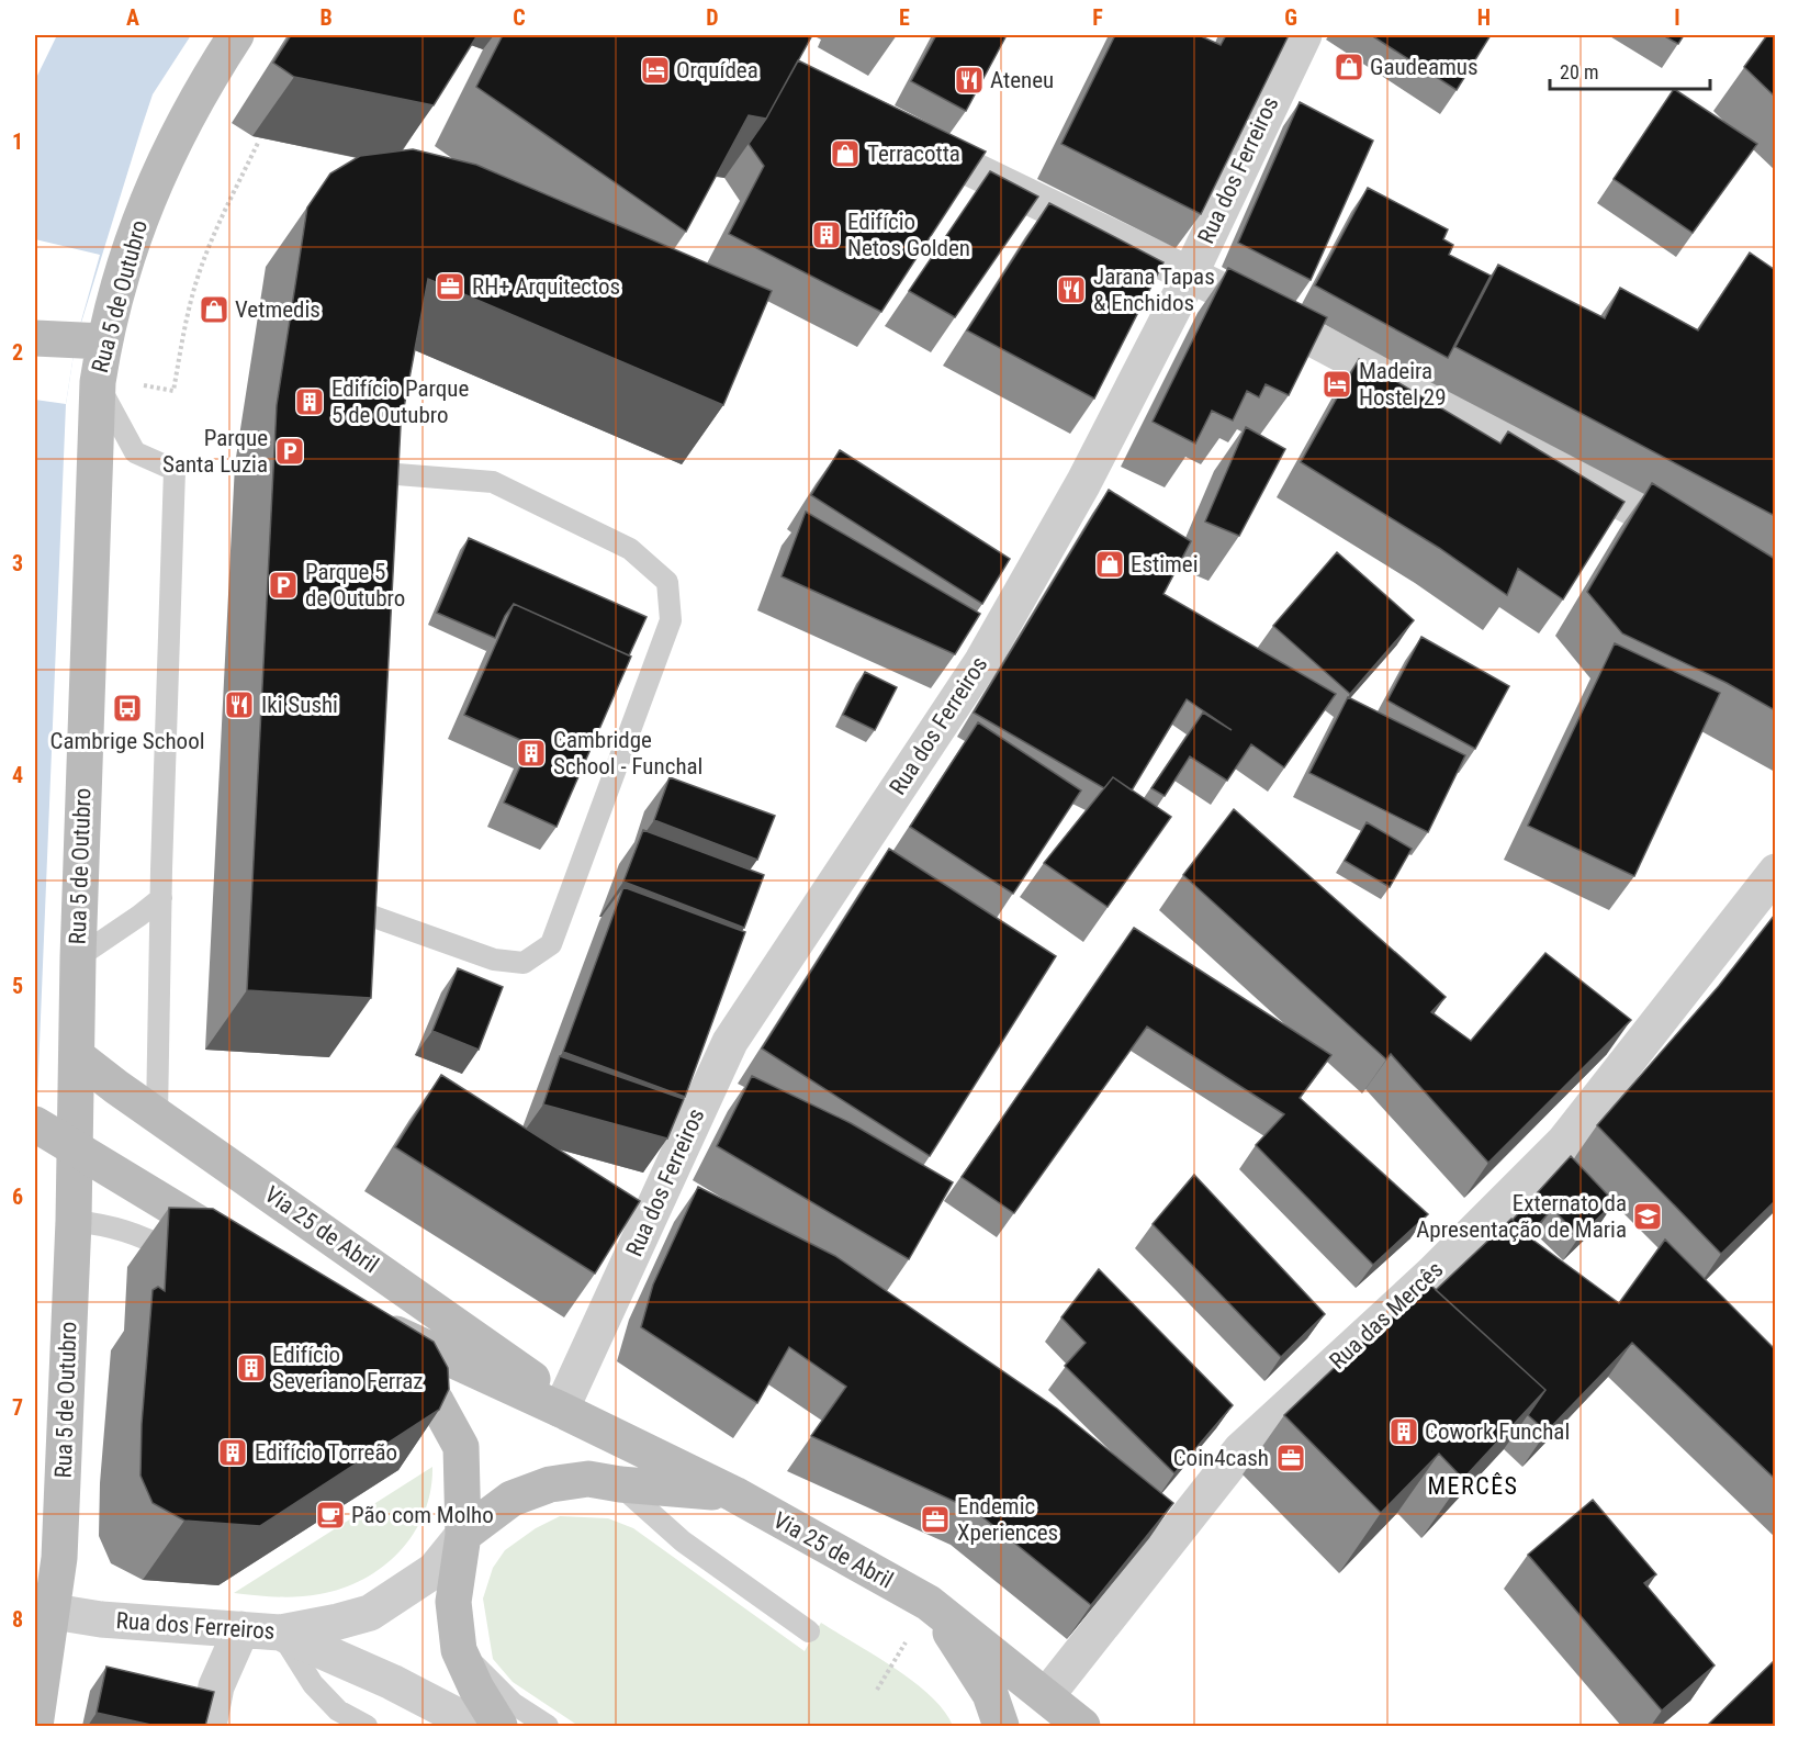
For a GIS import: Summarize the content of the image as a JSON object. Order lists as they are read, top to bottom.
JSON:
{
  "streets": {
    "main road": ["Rua 5 de Outubro", "Via 25 de Abril"],
    "street": ["Rua dos Ferreiros", "Rua das Mercês"]
  },
  "crossings": [
    ["Rua dos Ferreiros", "Rua 5 de Outubro"],
    ["Rua dos Ferreiros", "Via 25 de Abril"],
    ["Rua 5 de Outubro", "Via 25 de Abril"],
    ["Via 25 de Abril", "Rua das Mercês"]
  ],
  "districts": ["MERCÊS"],
  "places": {
    "shop": [
      "Gaudeamus",
      "Terracotta",
      "Vetmedis",
      "Estimei"
    ],
    "hotel": ["Orquídea", "Madeira Hostel 29"],
    "restaurant": ["Ateneu", "Jarana Tapas & Enchidos", "Iki Sushi"],
    "building": [
      "Edifício Netos Golden",
      "Edifício Parque 5 de Outubro",
      "Cambridge School - Funchal",
      "Edifício Severiano Ferraz",
      "Cowork Funchal",
      "Edifício Torreão"
    ],
    "office": ["RH+ Arquitectos", "Coin4cash", "Endemic Xperiences"],
    "parking": ["Parque Santa Luzia", "Parque 5 de Outubro"],
    "bus stop": ["Cambrige School"],
    "school or university": ["Externato da Apresentação de Maria"],
    "cafe": ["Pão com Molho"]
  },
  "scale_bar": "20 m",
  "grid": {
    "columns": [
      "A",
      "B",
      "C",
      "D",
      "E",
      "F",
      "G",
      "H",
      "I"
    ],
    "rows": [
      "1",
      "2",
      "3",
      "4",
      "5",
      "6",
      "7",
      "8"
    ]
  }
}
